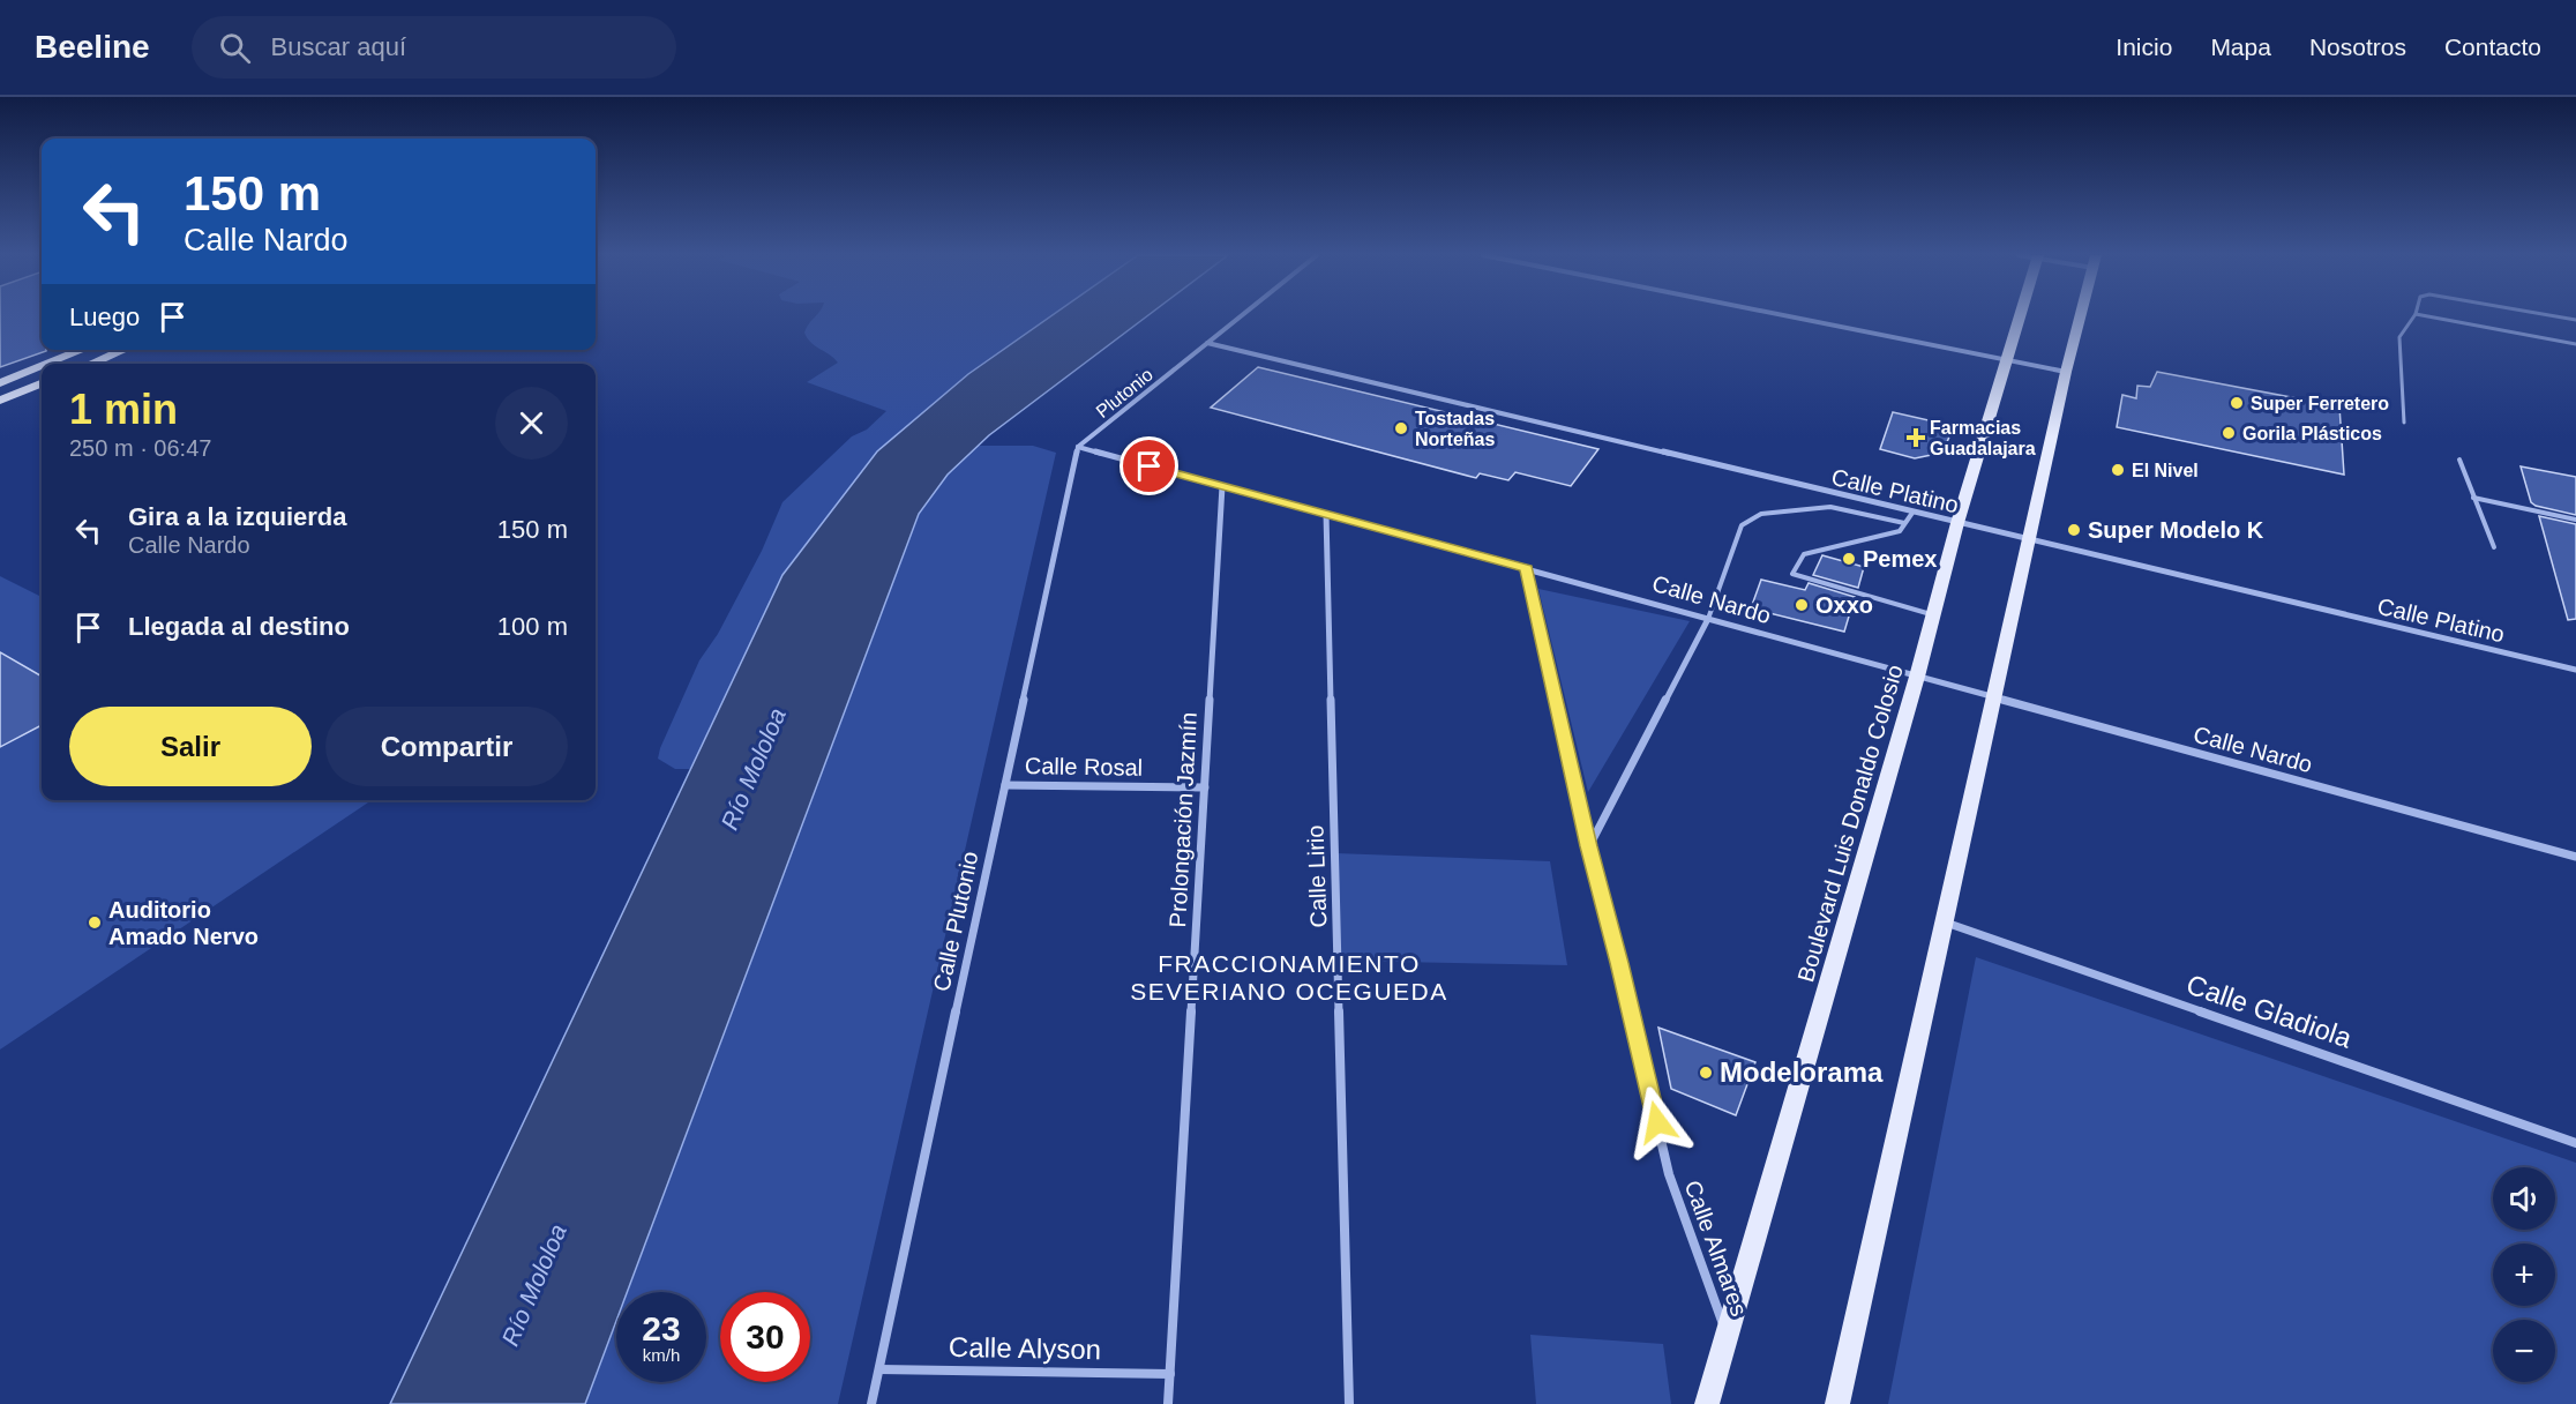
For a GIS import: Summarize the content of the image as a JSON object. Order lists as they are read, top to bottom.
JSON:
{
  "streets": {
    "main road": ["Boulevard Luis Donaldo Colosio"],
    "street": [
      "Plutonio",
      "Calle Platino",
      "Calle Nardo",
      "Calle Rosal",
      "Prolongación Jazmín",
      "Calle Lirio",
      "Calle Plutonio",
      "Calle Gladiola",
      "Calle Almares",
      "Calle Alyson"
    ]
  },
  "crossings": [
    ["Plutonio", "Calle Platino"],
    ["Plutonio", "Calle Nardo"],
    ["Plutonio", "Calle Plutonio"],
    ["Calle Platino", "Boulevard Luis Donaldo Colosio"],
    ["Calle Nardo", "Prolongación Jazmín"],
    ["Calle Nardo", "Boulevard Luis Donaldo Colosio"],
    ["Calle Nardo", "Calle Lirio"],
    ["Calle Nardo", "Calle Plutonio"],
    ["Calle Nardo", "Calle Almares"],
    ["Calle Rosal", "Prolongación Jazmín"],
    ["Calle Rosal", "Calle Plutonio"],
    ["Prolongación Jazmín", "Calle Alyson"],
    ["Boulevard Luis Donaldo Colosio", "Calle Almares"],
    ["Calle Plutonio", "Calle Alyson"]
  ],
  "districts": ["FRACCIONAMIENTO SEVERIANO OCEGUEDA"],
  "water": ["Río Mololoa"],
  "places": {
    "other": [
      "Super Ferretero",
      "Tostadas Norteñas",
      "Gorila Plásticos",
      "El Nivel",
      "Super Modelo K",
      "Pemex",
      "Oxxo",
      "Auditorio Amado Nervo",
      "Modelorama"
    ],
    "health": ["Farmacias Guadalajara"]
  },
  "page": {
    "header": "Beeline",
    "search": "Buscar aquí",
    "nav": [
      "Inicio",
      "Mapa",
      "Nosotros",
      "Contacto"
    ],
    "turn": ["150 m", "Calle Nardo"],
    "then": "Luego",
    "heading": ["1 min", "250 m · 06:47"],
    "list": [
      {
        "name": "Gira a la izquierda",
        "note": "Calle Nardo",
        "value": "150 m"
      },
      {
        "name": "Llegada al destino",
        "value": "100 m"
      }
    ],
    "buttons": ["Salir", "Compartir"],
    "map_buttons": ["+", "−"],
    "speed": "23 km/h",
    "limit": "30"
  }
}
